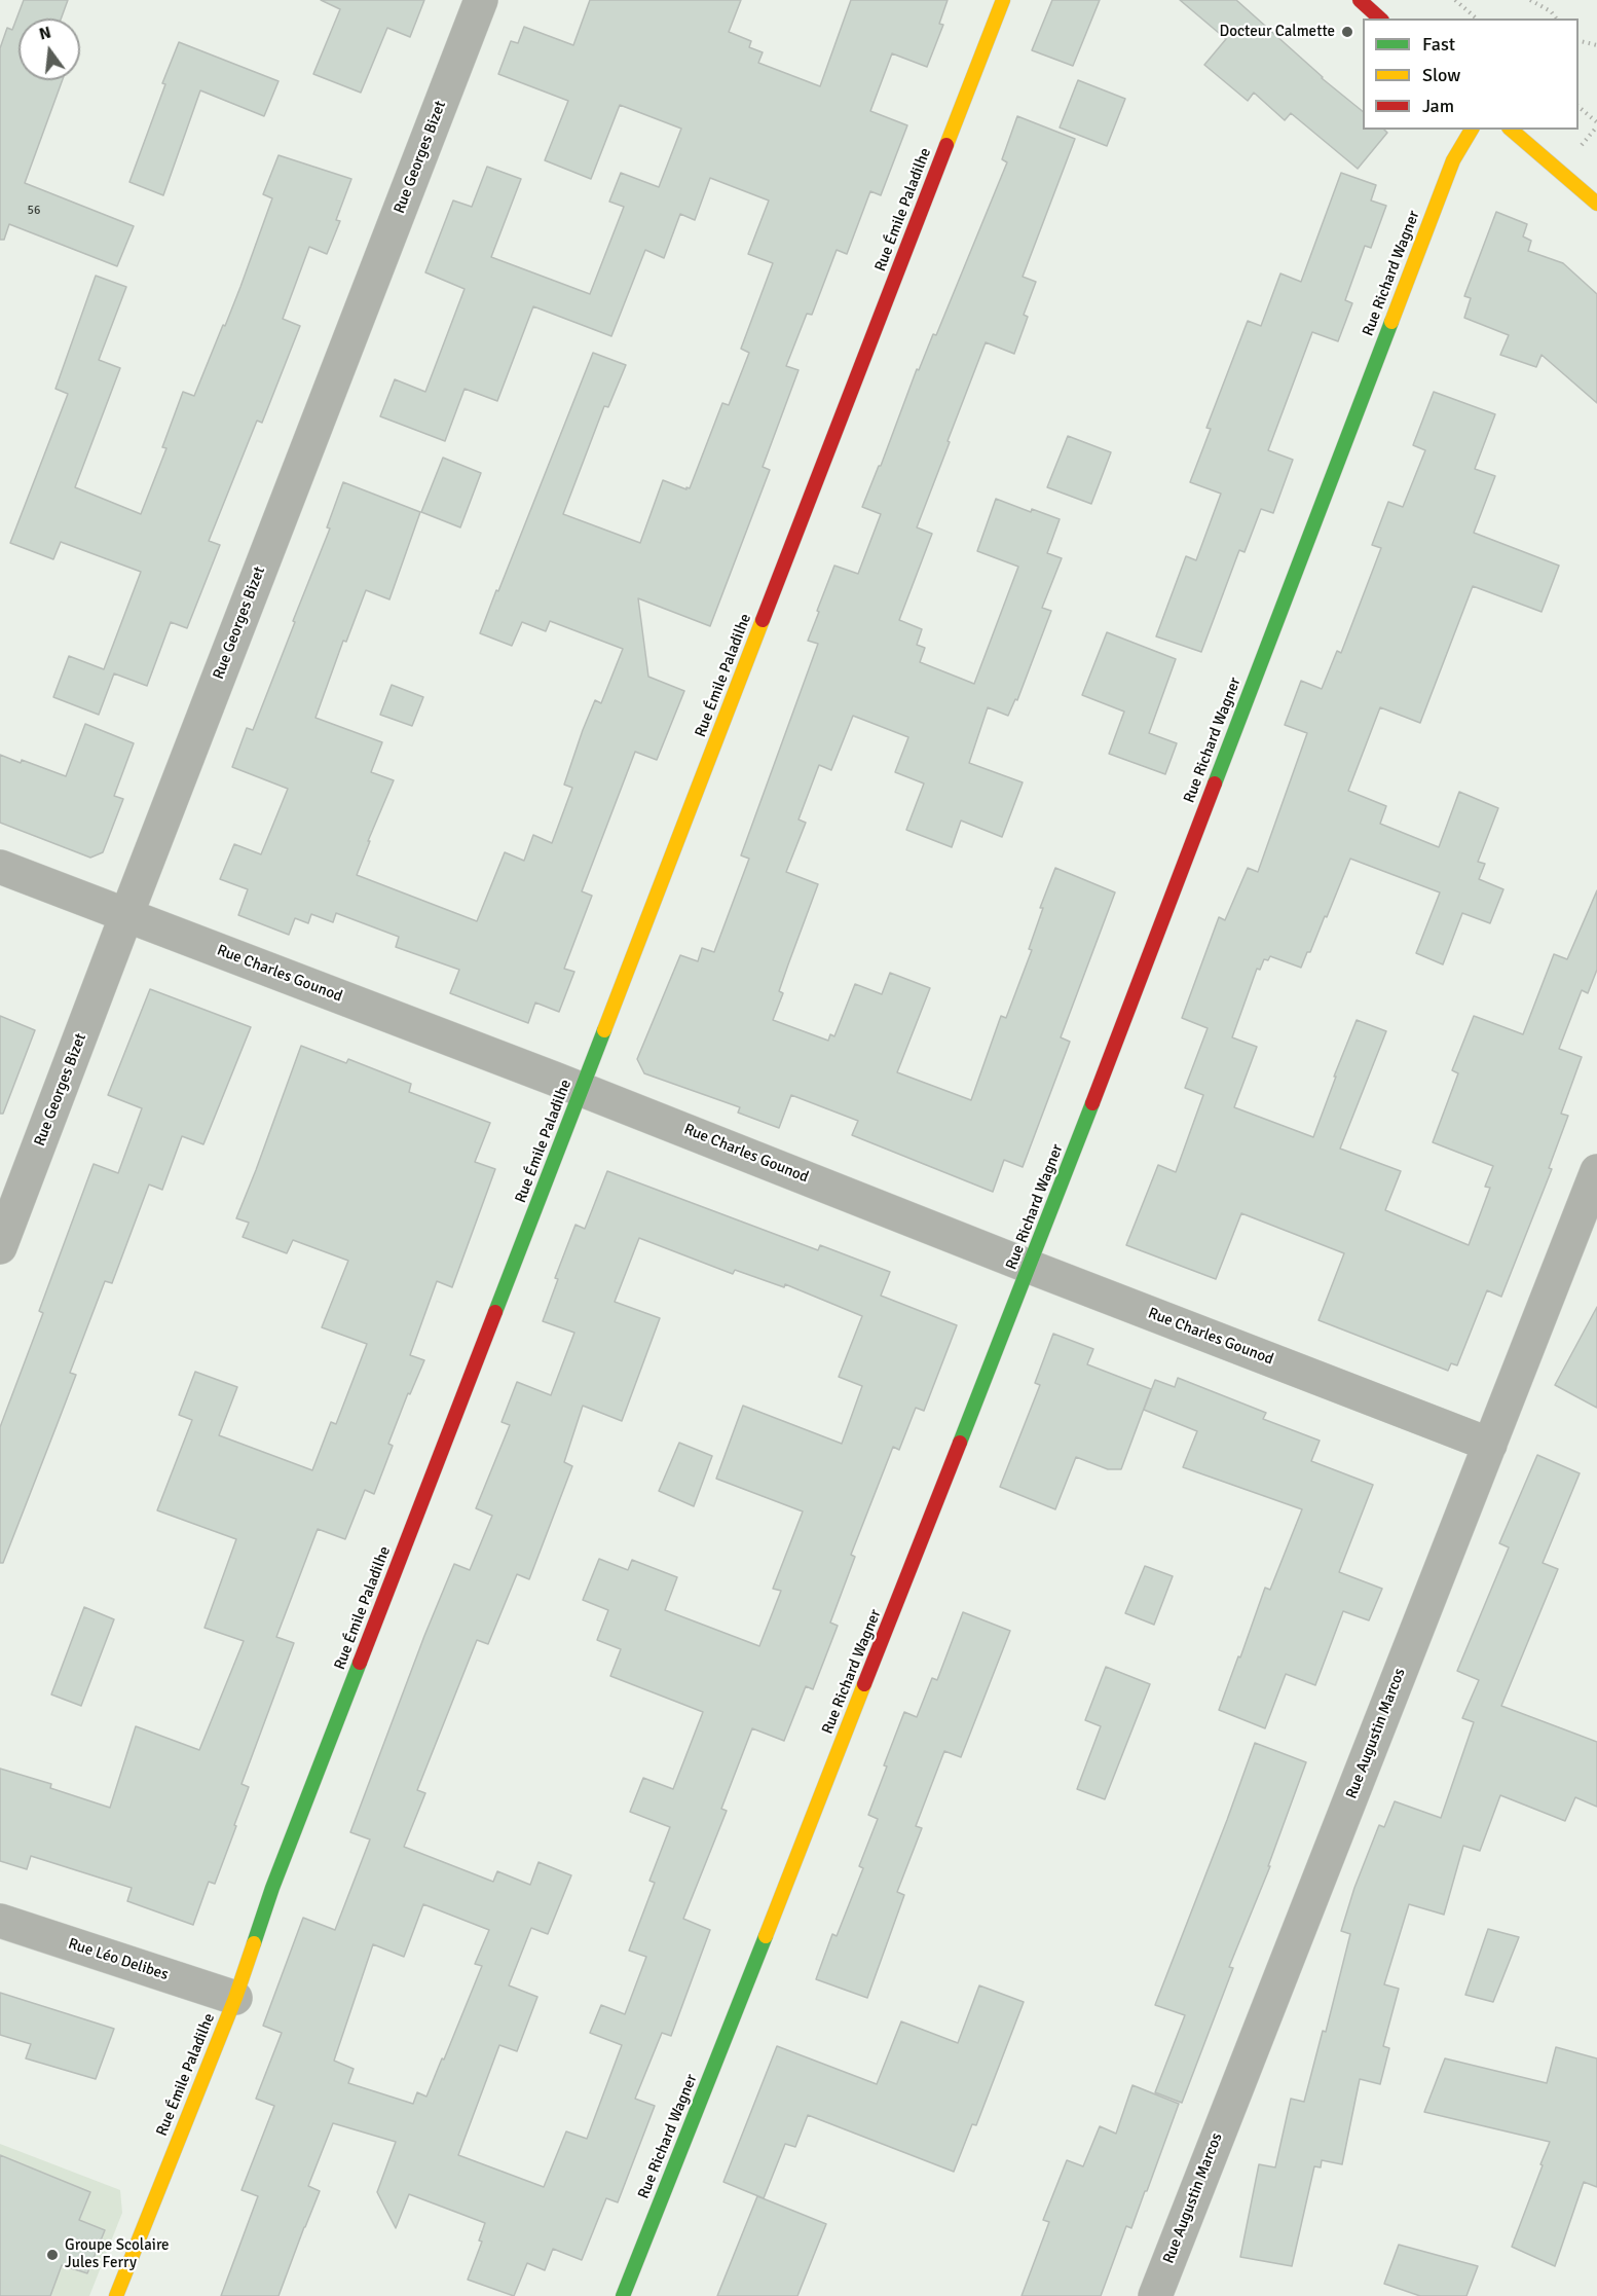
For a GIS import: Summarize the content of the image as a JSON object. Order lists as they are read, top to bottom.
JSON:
{
  "streets": {
    "street": [
      "Rue Georges Bizet",
      "Rue Émile Paladilhe",
      "Rue Richard Wagner",
      "Rue Charles Gounod",
      "Rue Augustin Marcos",
      "Rue Léo Delibes"
    ]
  },
  "crossings": [
    ["Rue Georges Bizet", "Rue Charles Gounod"],
    ["Rue Émile Paladilhe", "Rue Charles Gounod"],
    ["Rue Émile Paladilhe", "Rue Léo Delibes"],
    ["Rue Richard Wagner", "Rue Charles Gounod"],
    ["Rue Charles Gounod", "Rue Augustin Marcos"]
  ],
  "places": ["Docteur Calmette", "Groupe Scolaire Jules Ferry"],
  "house_numbers": ["56"],
  "legend": ["Fast", "Slow", "Jam"],
  "north": "top"
}
